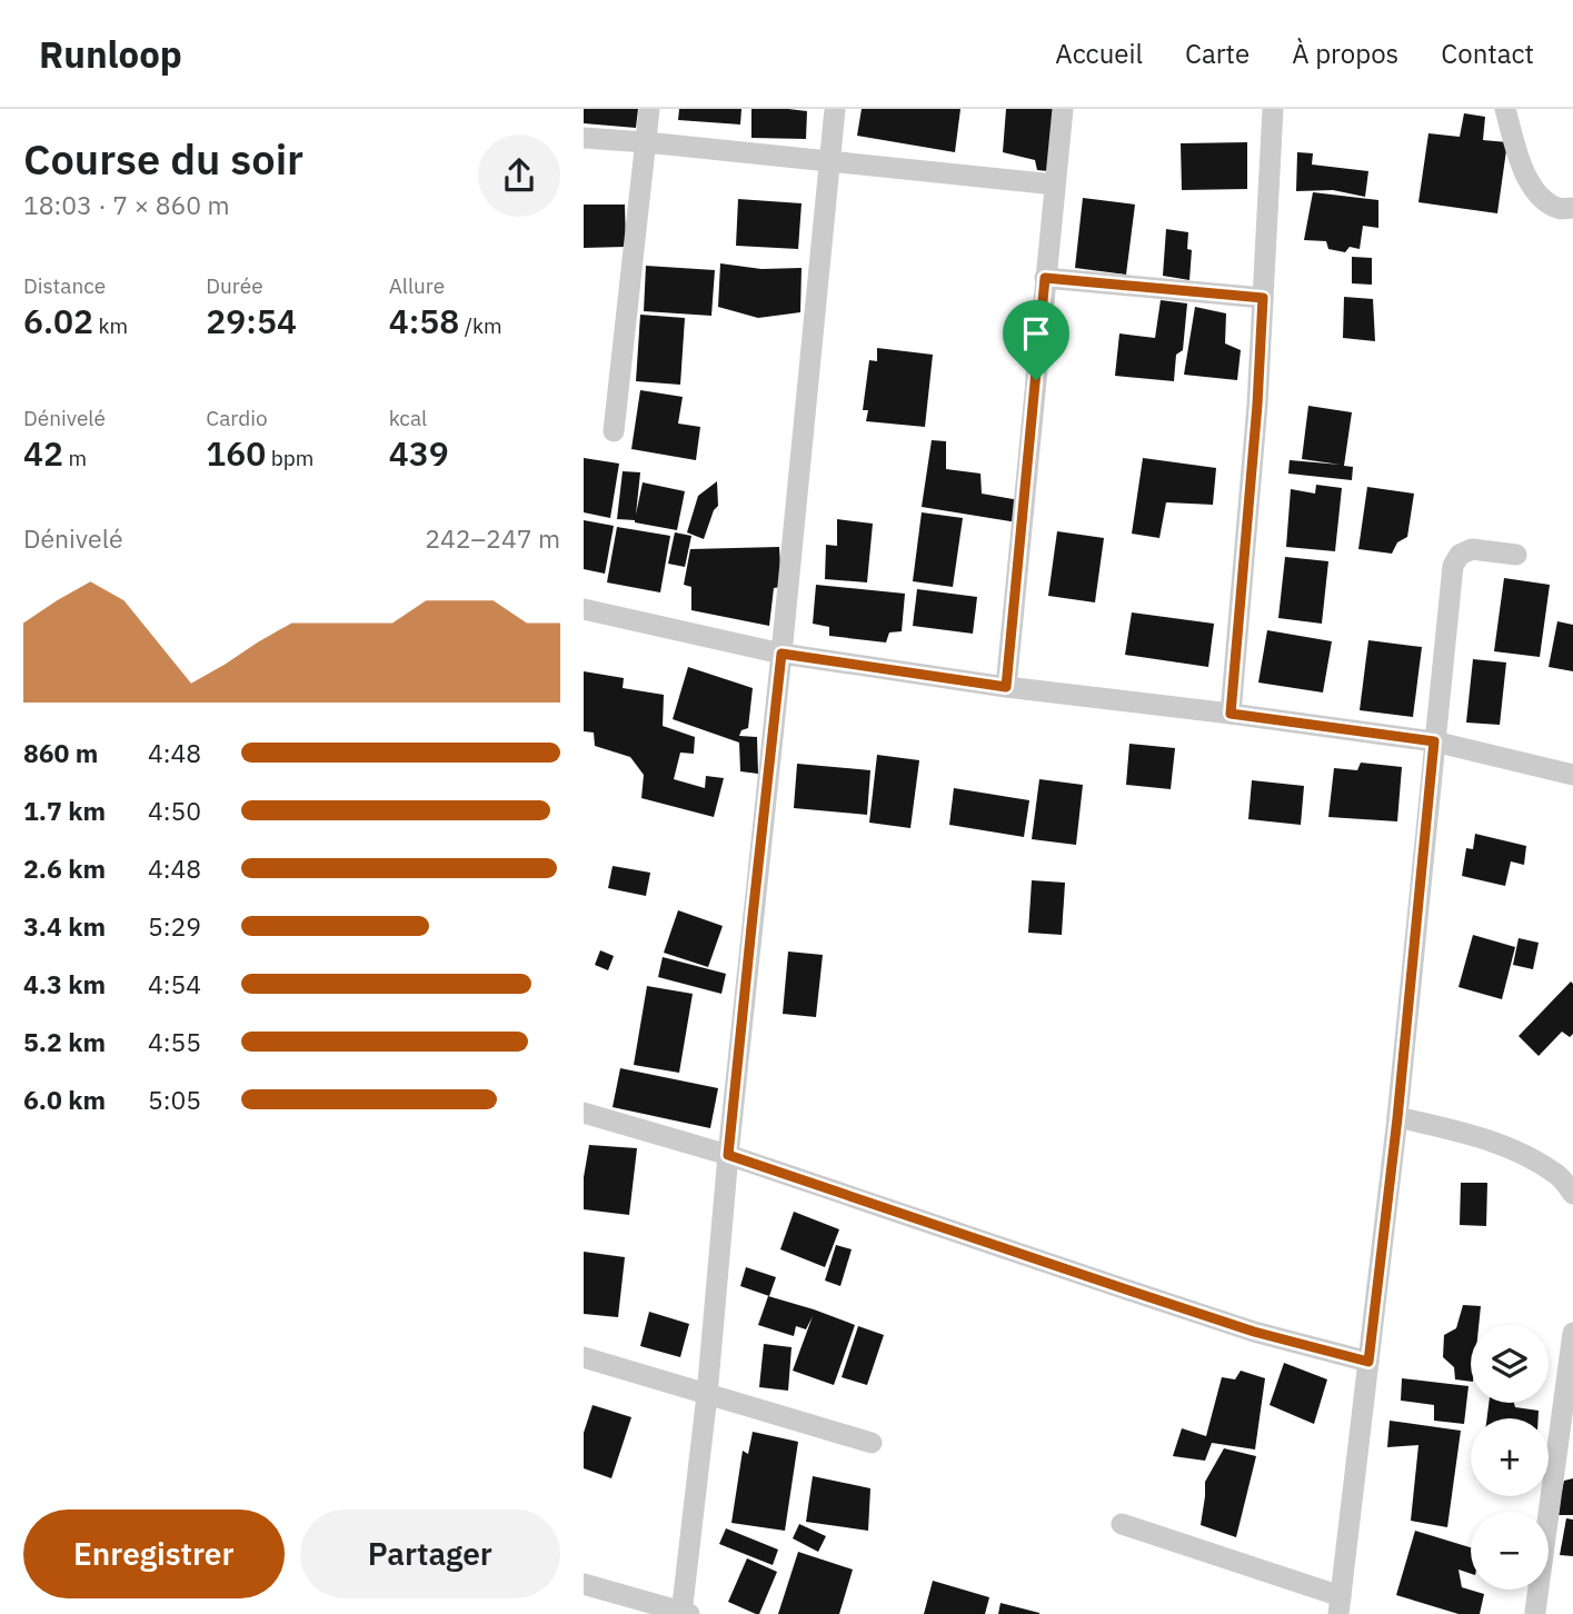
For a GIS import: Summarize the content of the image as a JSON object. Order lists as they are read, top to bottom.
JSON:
{
  "page": {
    "header": "Runloop",
    "nav": [
      "Accueil",
      "Carte",
      "À propos",
      "Contact"
    ],
    "heading": ["Course du soir", "18:03 · 7 × 860 m"],
    "stats": [
      ["Distance", "6.02 km"],
      ["Durée", "29:54"],
      ["Allure", "4:58 /km"],
      ["Dénivelé", "42 m"],
      ["Cardio", "160 bpm"],
      ["kcal", "439"]
    ],
    "chart": ["Dénivelé", "242–247 m"],
    "list": [
      {
        "name": "860 m",
        "note": "4:48"
      },
      {
        "name": "1.7 km",
        "note": "4:50"
      },
      {
        "name": "2.6 km",
        "note": "4:48"
      },
      {
        "name": "3.4 km",
        "note": "5:29"
      },
      {
        "name": "4.3 km",
        "note": "4:54"
      },
      {
        "name": "5.2 km",
        "note": "4:55"
      },
      {
        "name": "6.0 km",
        "note": "5:05"
      }
    ],
    "map_buttons": ["+", "−"],
    "buttons": ["Enregistrer", "Partager"]
  }
}
